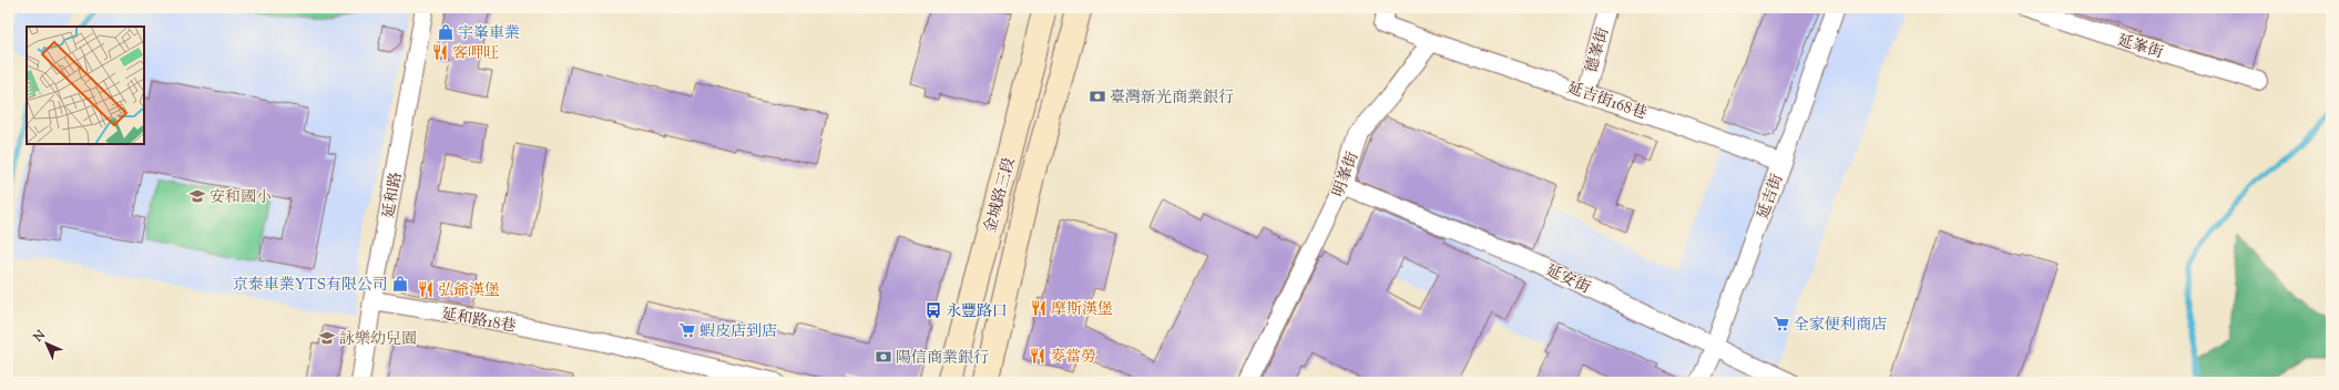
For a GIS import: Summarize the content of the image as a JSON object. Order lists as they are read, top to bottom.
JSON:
{
  "streets": {
    "main road": ["金城路三段"],
    "street": [
      "延峯街",
      "德峯街",
      "延吉街168巷",
      "明峯街",
      "延和路",
      "延吉街",
      "延安街",
      "延和路18巷"
    ]
  },
  "crossings": [
    ["德峯街", "延吉街168巷"],
    ["延吉街168巷", "明峯街"],
    ["延吉街168巷", "延吉街"],
    ["明峯街", "延安街"],
    ["延和路", "延和路18巷"],
    ["延吉街", "延安街"]
  ],
  "places": {
    "shop": ["宇峯車業", "京泰車業YTS有限公司"],
    "restaurant": [
      "客呷旺",
      "弘爺漢堡",
      "摩斯漢堡",
      "麥當勞"
    ],
    "bank": ["臺灣新光商業銀行", "陽信商業銀行"],
    "school or university": ["安和國小", "詠樂幼兒園"],
    "bus stop": ["永豐路口"],
    "supermarket": ["全家便利商店", "蝦皮店到店"]
  },
  "north": "top left"
}
